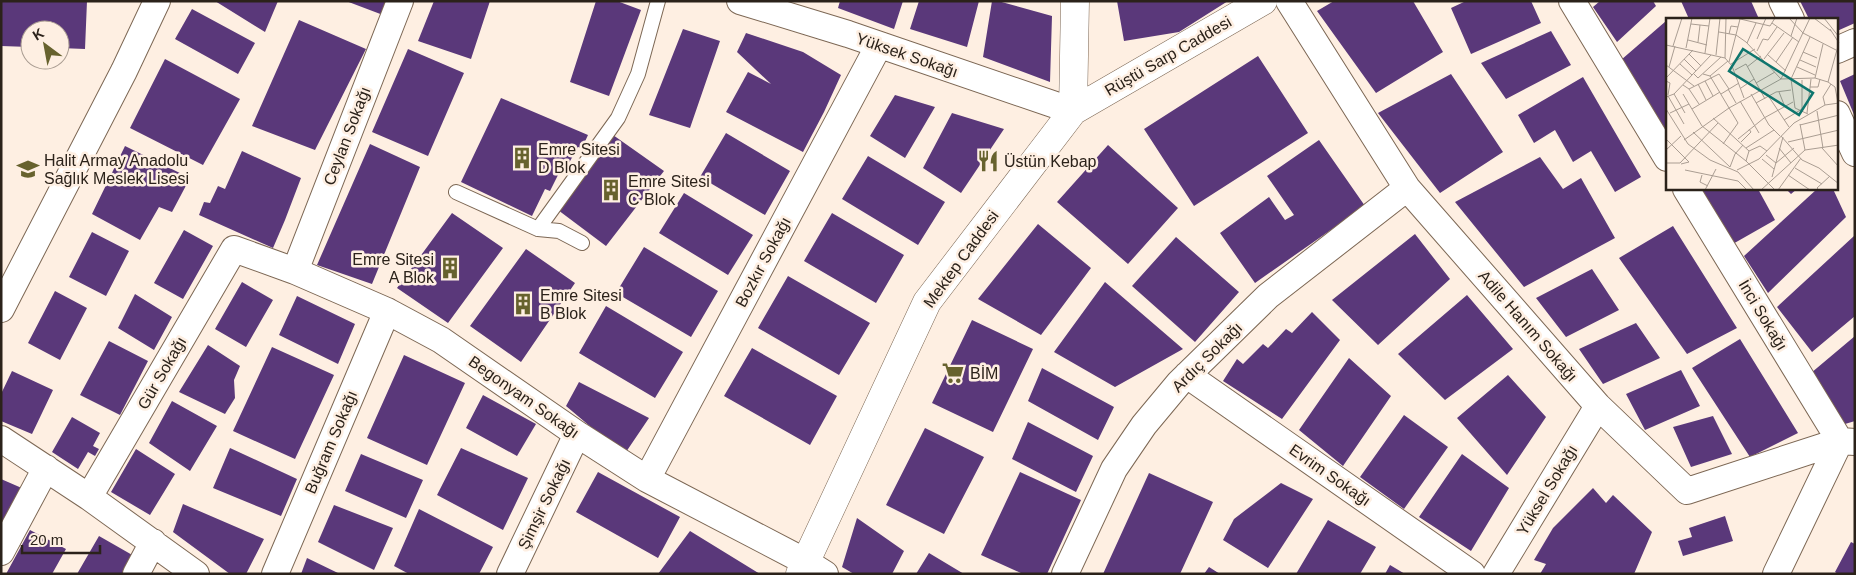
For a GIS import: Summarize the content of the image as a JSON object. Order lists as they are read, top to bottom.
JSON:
{
  "streets": {
    "street": [
      "Yüksek Sokağı",
      "Rüştü Sarp Caddesi",
      "Ceylan Sokağı",
      "Mektep Caddesi",
      "Bozkır Sokağı",
      "İnci Sokağı",
      "Adile Hanım Sokağı",
      "Ardıç Sokağı",
      "Gür Sokağı",
      "Begonyam Sokağı",
      "Buğram Sokağı",
      "Evrim Sokağı",
      "Yüksel Sokağı",
      "Şimşir Sokağı"
    ]
  },
  "crossings": [
    ["Yüksek Sokağı", "Rüştü Sarp Caddesi"],
    ["Yüksek Sokağı", "Mektep Caddesi"],
    ["Yüksek Sokağı", "Bozkır Sokağı"],
    ["Rüştü Sarp Caddesi", "Mektep Caddesi"],
    ["Ceylan Sokağı", "Begonyam Sokağı"],
    ["Mektep Caddesi", "Begonyam Sokağı"],
    ["Bozkır Sokağı", "Begonyam Sokağı"],
    ["İnci Sokağı", "Adile Hanım Sokağı"],
    ["Adile Hanım Sokağı", "Ardıç Sokağı"],
    ["Adile Hanım Sokağı", "Yüksel Sokağı"],
    ["Ardıç Sokağı", "Evrim Sokağı"],
    ["Gür Sokağı", "Begonyam Sokağı"],
    ["Begonyam Sokağı", "Buğram Sokağı"],
    ["Begonyam Sokağı", "Şimşir Sokağı"]
  ],
  "places": {
    "building": [
      "Emre Sitesi D Blok",
      "Emre Sitesi C Blok",
      "Emre Sitesi A Blok",
      "Emre Sitesi B Blok"
    ],
    "restaurant": ["Üstün Kebap"],
    "school or university": ["Halit Armay Anadolu Sağlık Meslek Lisesi"],
    "supermarket": ["BİM"]
  },
  "scale_bar": "20 m",
  "north": "top left"
}
